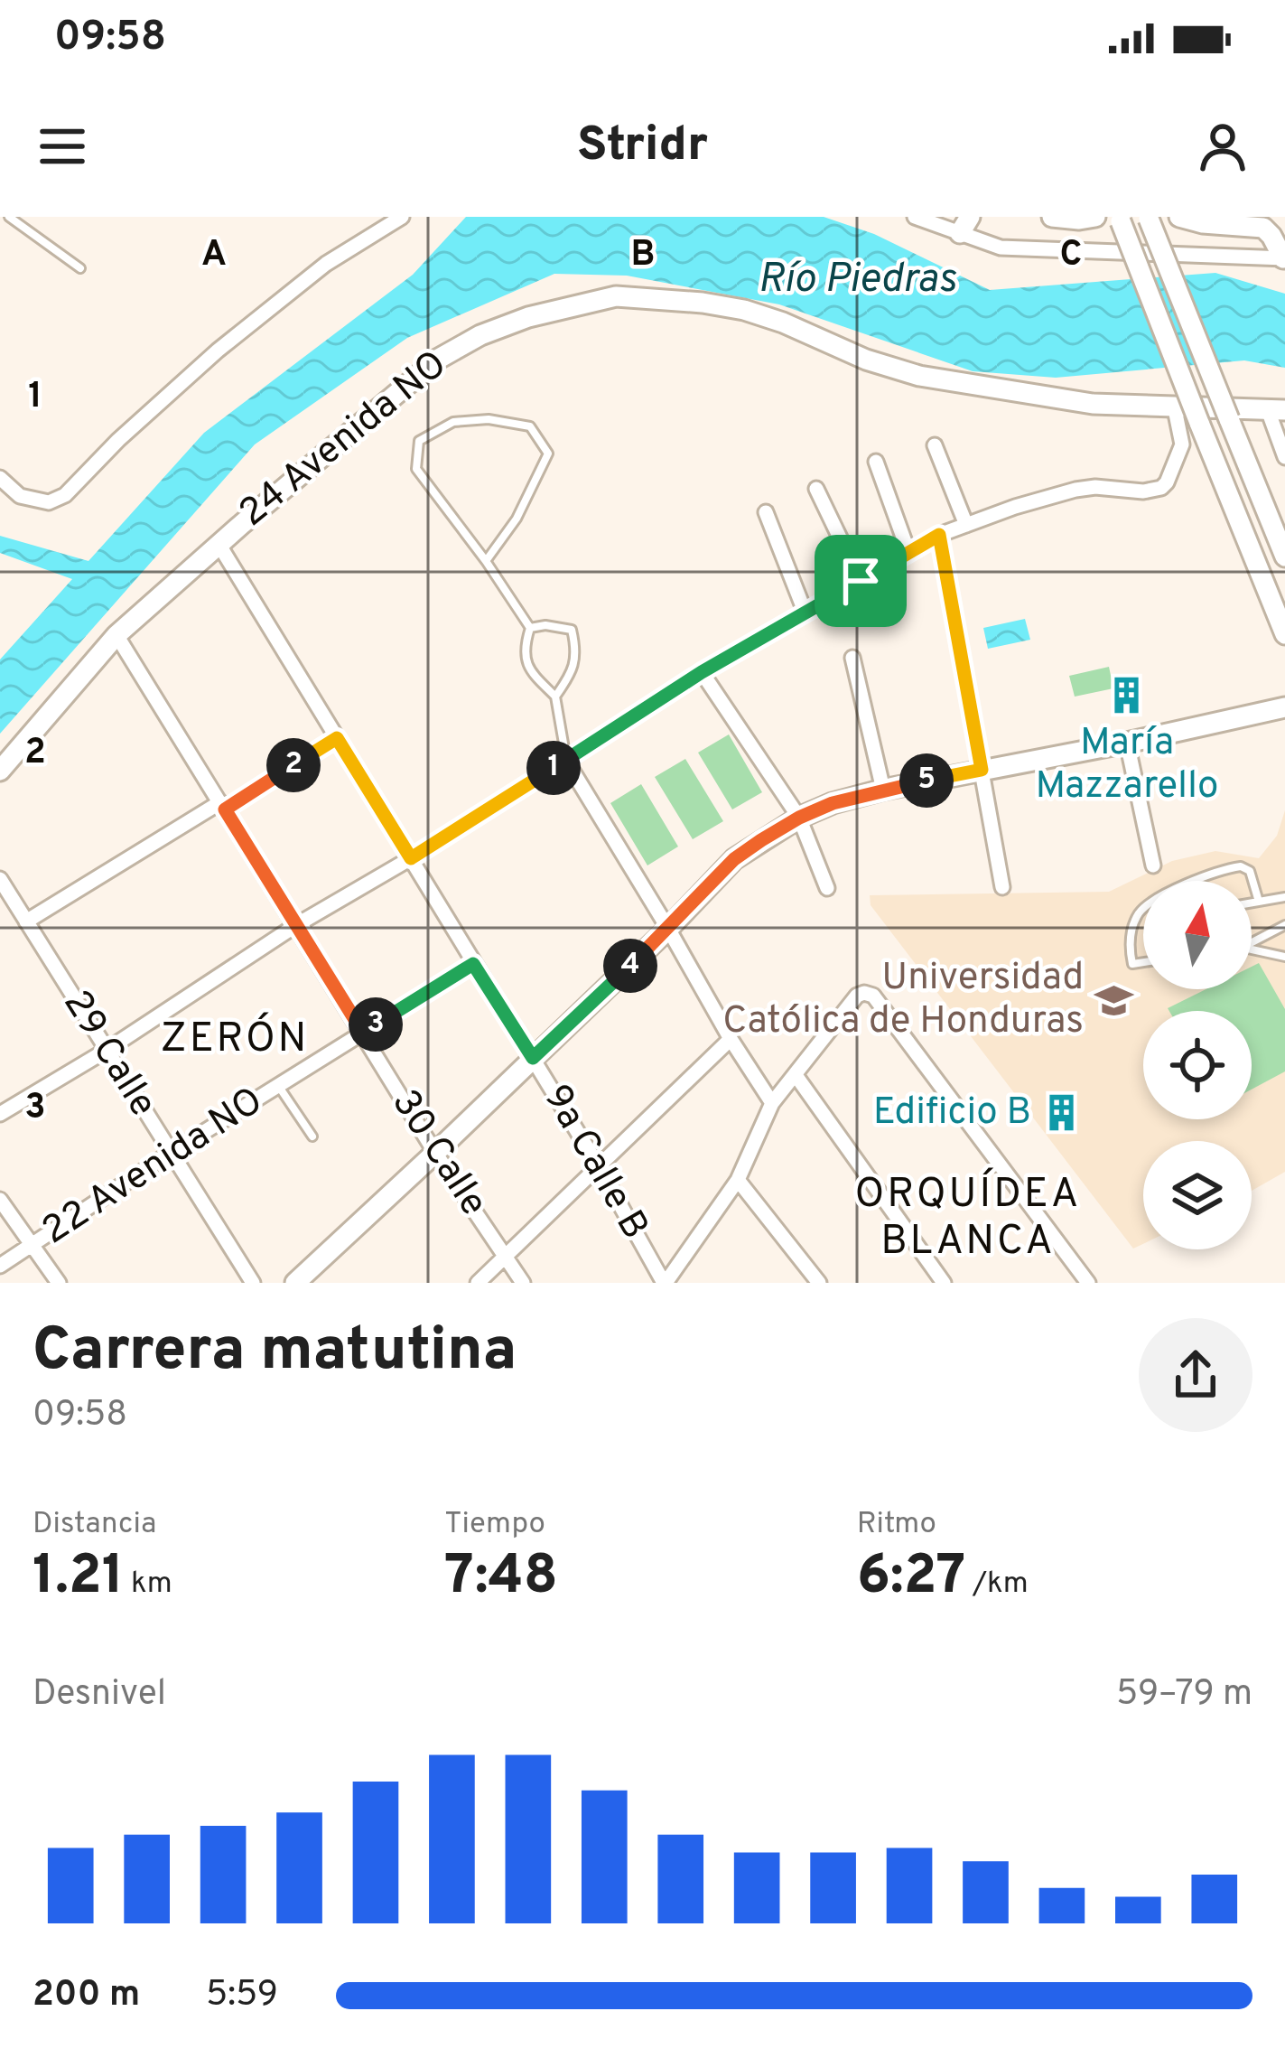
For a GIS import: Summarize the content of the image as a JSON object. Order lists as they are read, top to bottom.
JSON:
{
  "streets": {
    "street": [
      "24 Avenida NO",
      "29 Calle",
      "30 Calle",
      "9a Calle B",
      "22 Avenida NO"
    ]
  },
  "crossings": [
    ["24 Avenida NO", "30 Calle"],
    ["24 Avenida NO", "9a Calle B"],
    ["29 Calle", "22 Avenida NO"],
    ["30 Calle", "22 Avenida NO"],
    ["9a Calle B", "22 Avenida NO"]
  ],
  "districts": ["ZERÓN", "ORQUÍDEA BLANCA"],
  "water": ["Río Piedras"],
  "places": {
    "building": ["María Mazzarello", "Edificio B"],
    "school or university": ["Universidad Católica de Honduras"]
  },
  "north": "top",
  "page": {
    "status": "09:58",
    "header": "Stridr",
    "pins": [
      "2",
      "1",
      "5",
      "4",
      "3"
    ],
    "heading": ["Carrera matutina", "09:58"],
    "stats": [
      ["Distancia", "1.21 km"],
      ["Tiempo", "7:48"],
      ["Ritmo", "6:27 /km"]
    ],
    "chart": ["Desnivel", "59–79 m"],
    "list": [
      {
        "name": "200 m",
        "note": "5:59"
      }
    ]
  },
  "grid": {
    "columns": ["A", "B", "C"],
    "rows": ["1", "2", "3"]
  }
}
